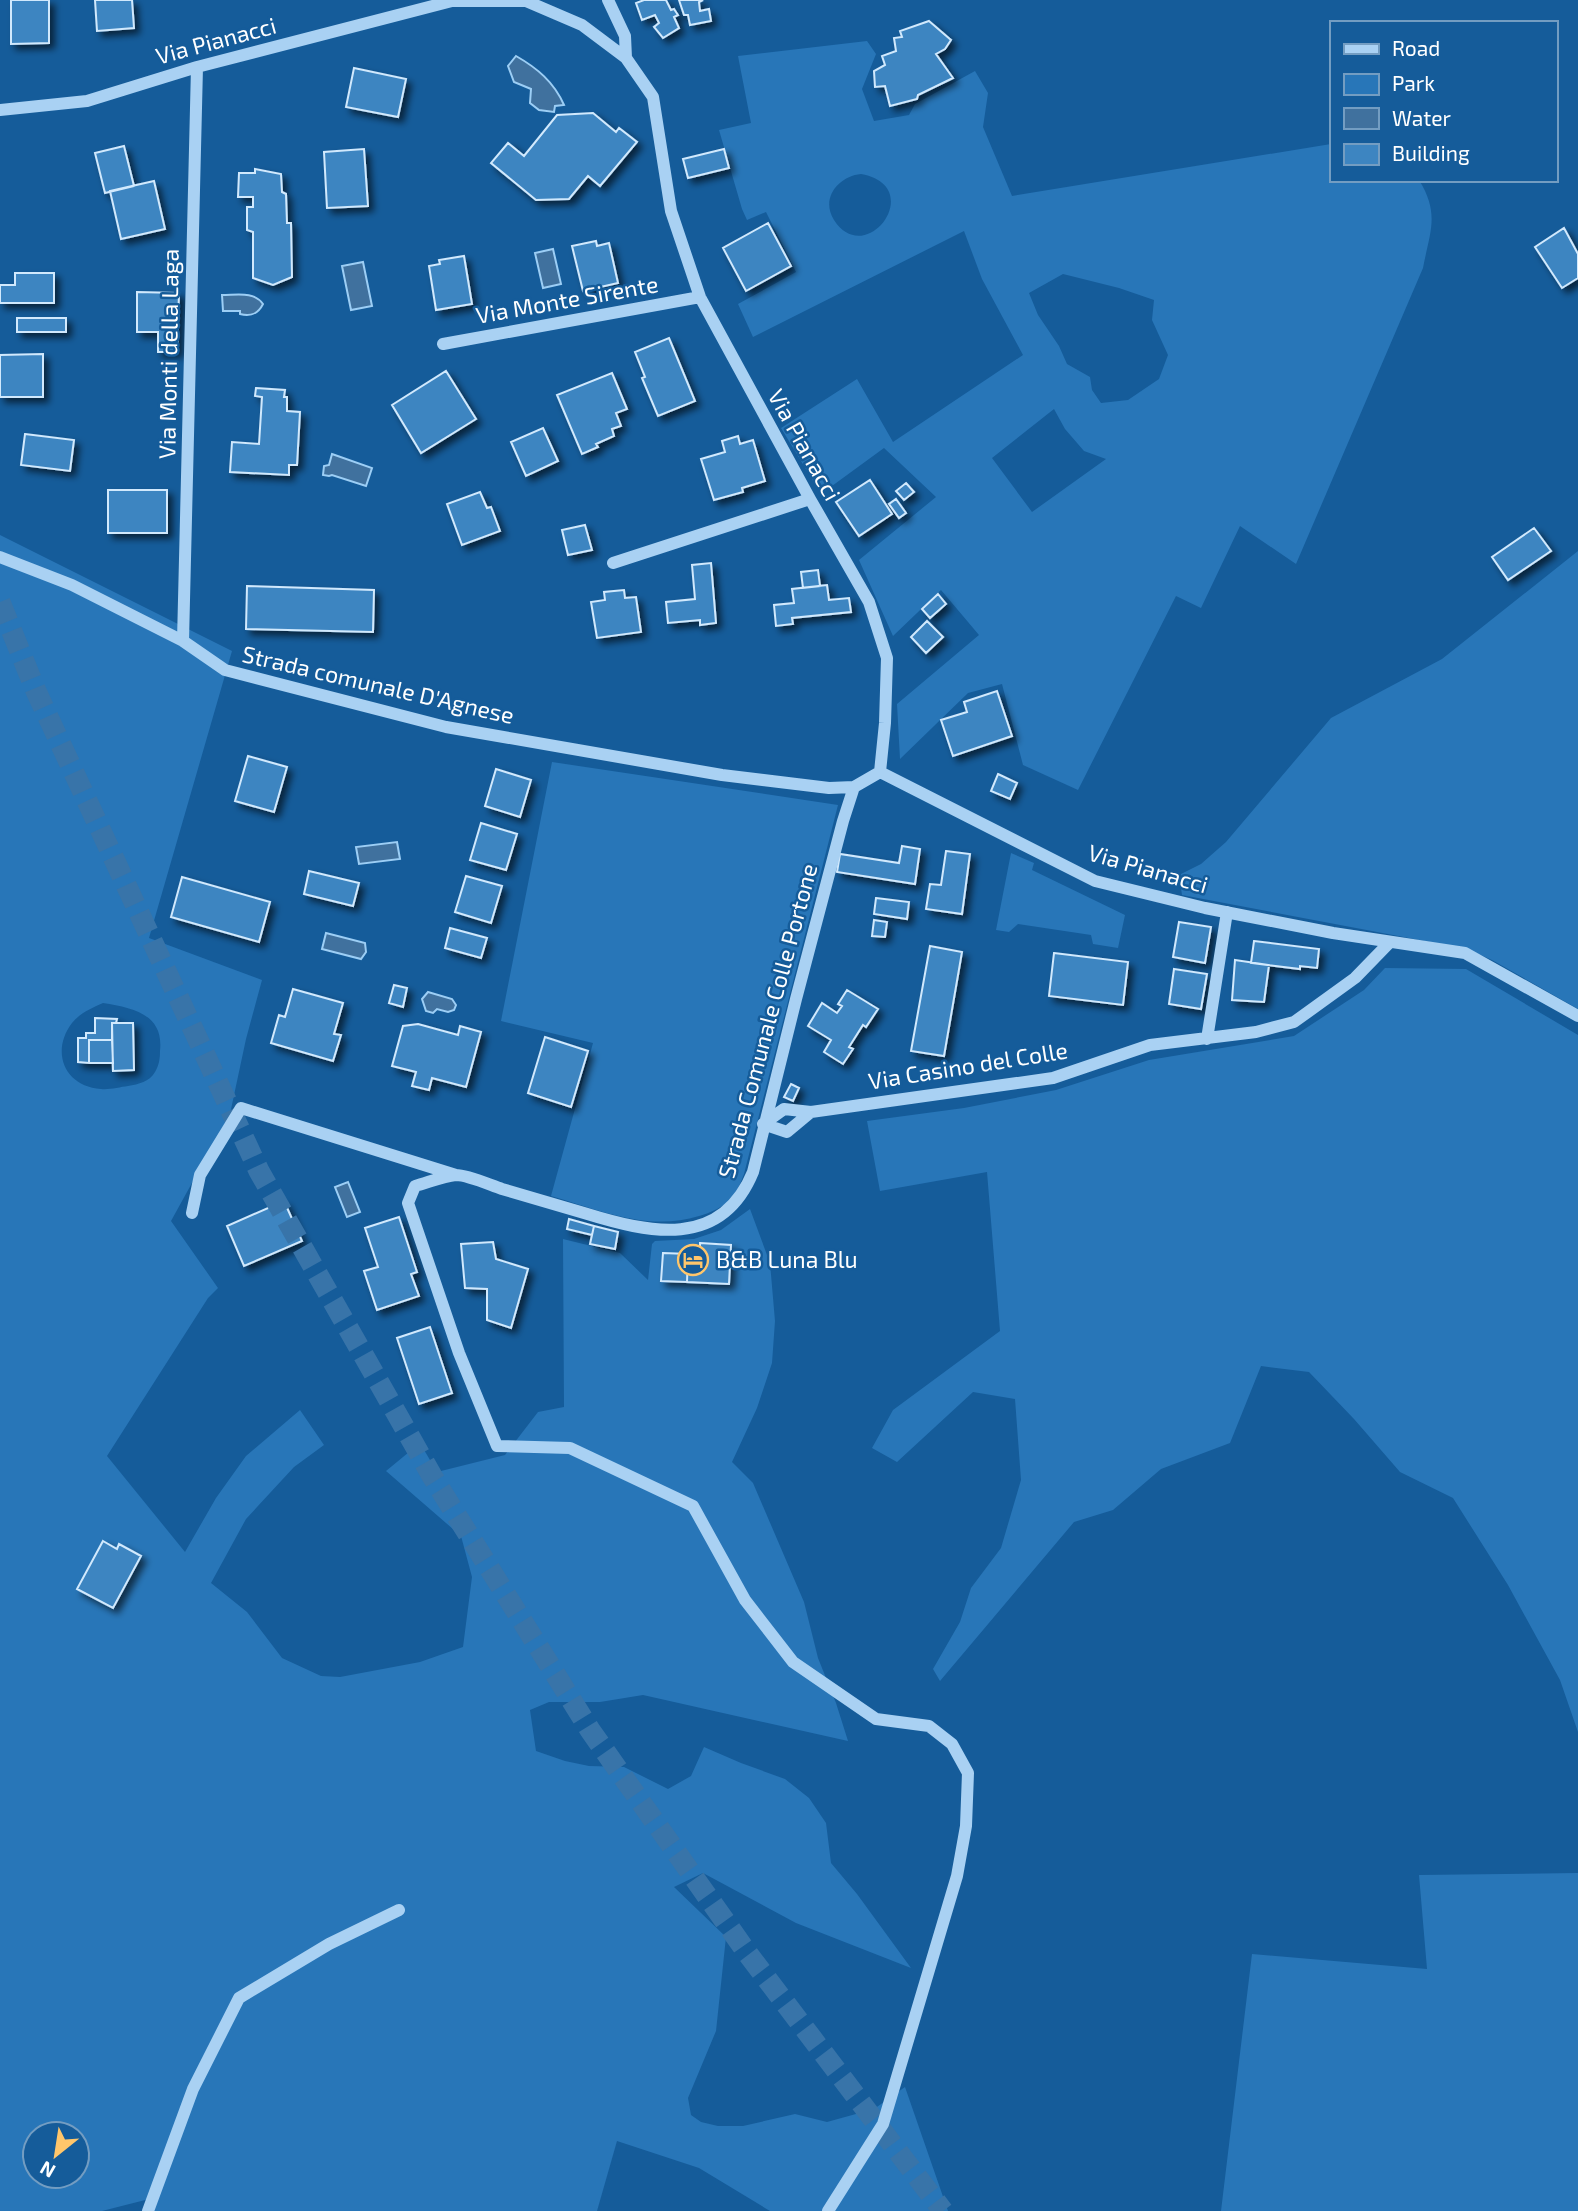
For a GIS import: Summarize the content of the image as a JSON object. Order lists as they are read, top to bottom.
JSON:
{
  "streets": {
    "street": [
      "Via Pianacci",
      "Via Monte Sirente",
      "Via Monti della Laga",
      "Strada comunale D'Agnese",
      "Strada Comunale Colle Portone",
      "Via Casino del Colle"
    ]
  },
  "crossings": [
    ["Via Pianacci", "Via Monte Sirente"],
    ["Via Pianacci", "Via Monti della Laga"],
    ["Via Pianacci", "Via Casino del Colle"],
    ["Via Monti della Laga", "Strada comunale D'Agnese"],
    ["Strada comunale D'Agnese", "Strada Comunale Colle Portone"],
    ["Strada Comunale Colle Portone", "Via Casino del Colle"]
  ],
  "places": {
    "hotel": ["B&B Luna Blu"]
  },
  "legend": [
    "Road",
    "Park",
    "Water",
    "Building"
  ],
  "north": "bottom left"
}
